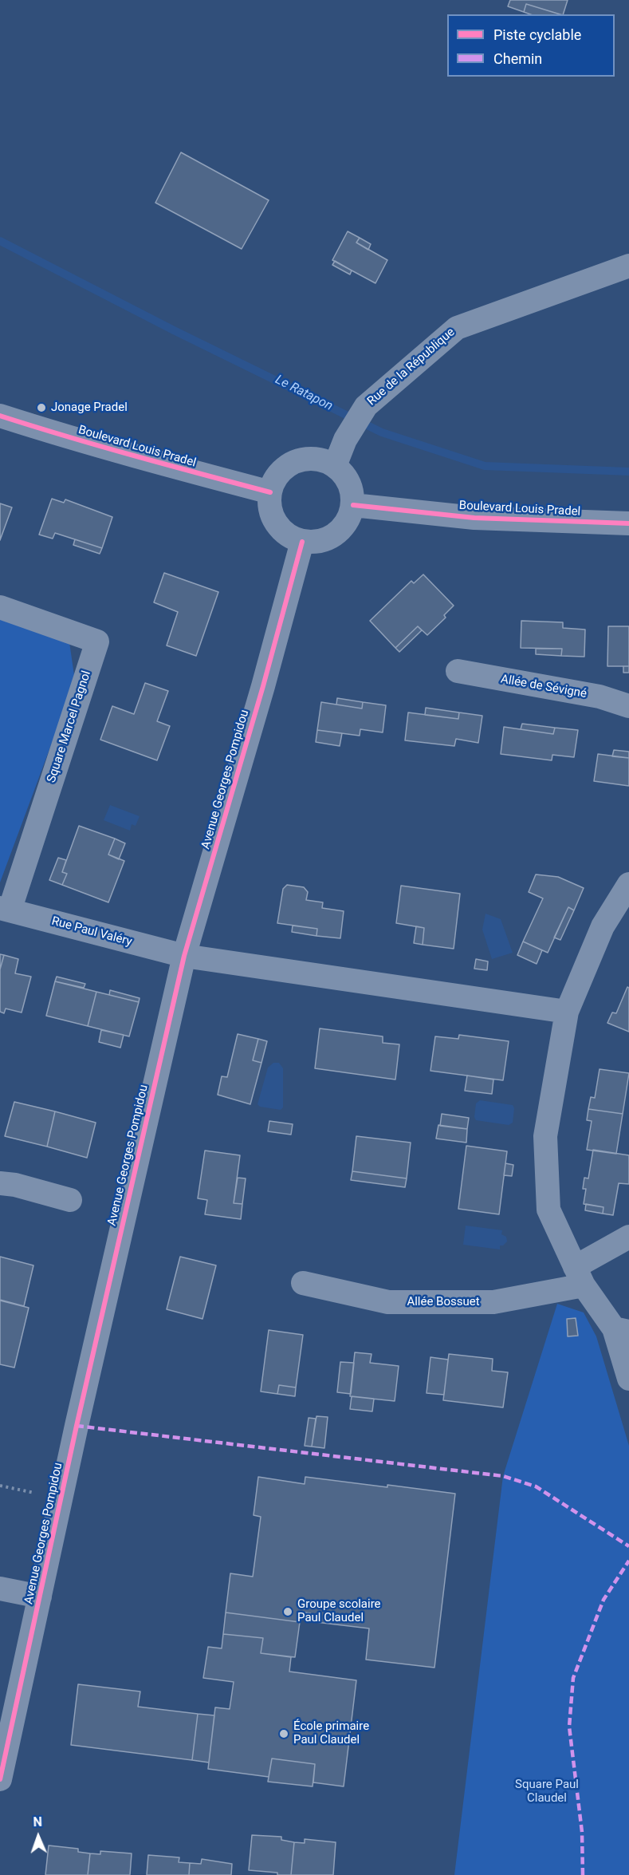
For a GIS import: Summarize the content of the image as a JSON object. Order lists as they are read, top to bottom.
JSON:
{
  "streets": {
    "street": [
      "Rue de la République",
      "Boulevard Louis Pradel",
      "Allée de Sévigné",
      "Square Marcel Pagnol",
      "Avenue Georges Pompidou",
      "Rue Paul Valéry",
      "Allée Bossuet"
    ]
  },
  "crossings": [
    ["Rue de la République", "Boulevard Louis Pradel"],
    ["Rue de la République", "Avenue Georges Pompidou"],
    ["Boulevard Louis Pradel", "Avenue Georges Pompidou"],
    ["Square Marcel Pagnol", "Rue Paul Valéry"],
    ["Avenue Georges Pompidou", "Rue Paul Valéry"]
  ],
  "water": ["Le Ratapon"],
  "parks": ["Square Paul Claudel"],
  "places": ["Jonage Pradel", "Groupe scolaire Paul Claudel", "École primaire Paul Claudel"],
  "legend": ["Piste cyclable", "Chemin"],
  "north": "top"
}
